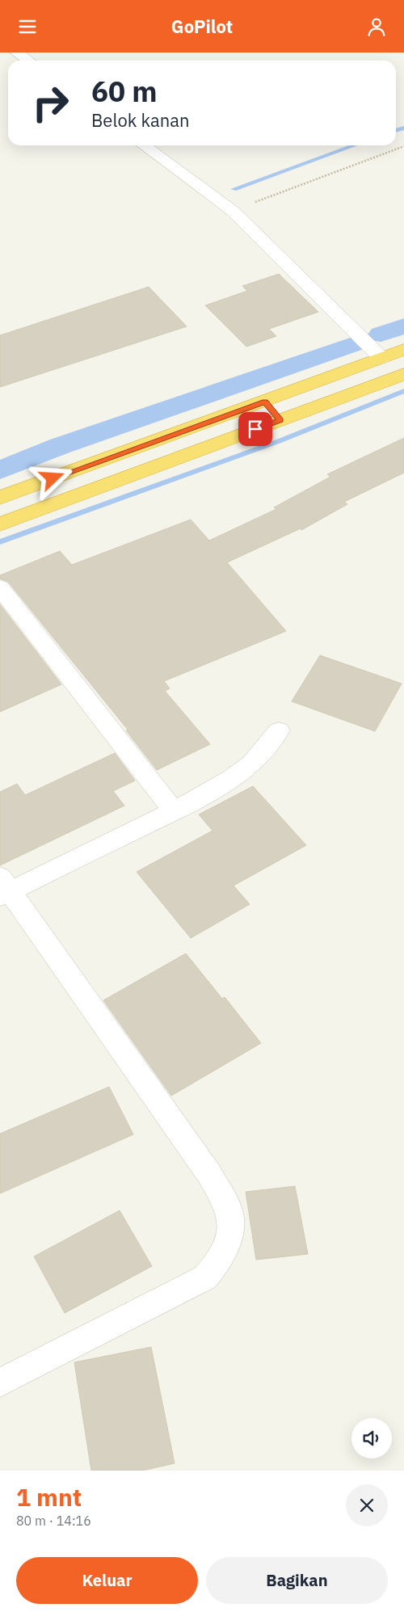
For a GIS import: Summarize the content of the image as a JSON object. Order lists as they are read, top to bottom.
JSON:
{
  "page": {
    "header": "GoPilot",
    "turn": ["60 m", "Belok kanan"],
    "heading": ["1 mnt", "80 m · 14:16"],
    "buttons": ["Keluar", "Bagikan"]
  }
}
